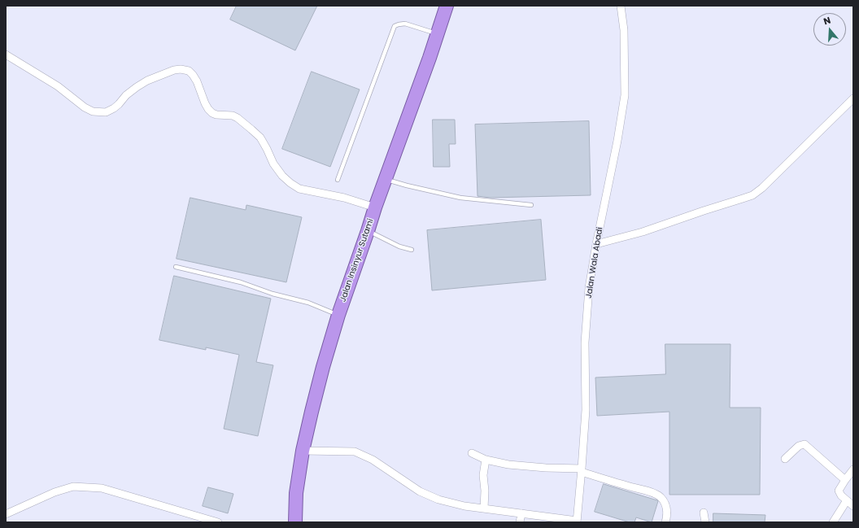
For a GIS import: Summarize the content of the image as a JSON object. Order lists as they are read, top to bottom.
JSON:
{
  "streets": {
    "highway": ["Jalan Insinyur Sutami"],
    "street": ["Jalan Wala Abadi"]
  },
  "north": "top"
}
